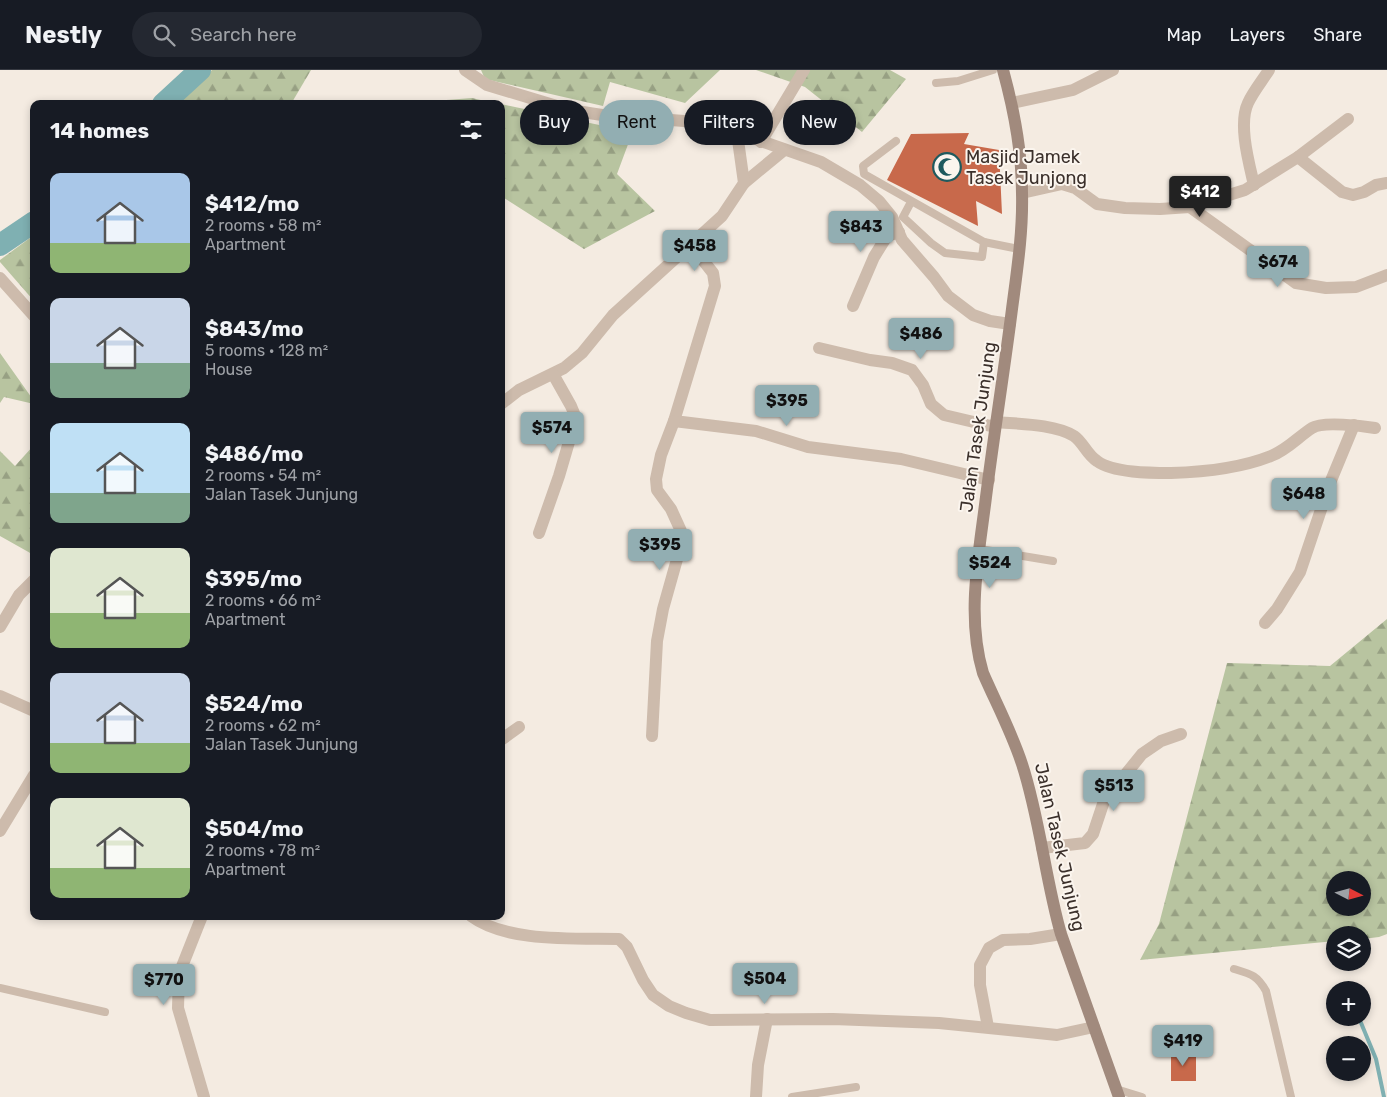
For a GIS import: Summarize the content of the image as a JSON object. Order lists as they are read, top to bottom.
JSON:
{
  "streets": {
    "main road": ["Jalan Tasek Junjung"]
  },
  "places": {
    "mosque": ["Masjid Jamek Tasek Junjong"]
  },
  "north": "right",
  "page": {
    "header": "Nestly",
    "search": "Search here",
    "nav": ["Map", "Layers", "Share"],
    "chip": [
      "Buy",
      "Rent",
      "Filters",
      "New"
    ],
    "heading": "14 homes",
    "list": [
      {
        "name": "$412/mo",
        "note": "2 rooms · 58 m² · Apartment"
      },
      {
        "name": "$843/mo",
        "note": "5 rooms · 128 m² · House"
      },
      {
        "name": "$486/mo",
        "note": "2 rooms · 54 m² · Jalan Tasek Junjung"
      },
      {
        "name": "$395/mo",
        "note": "2 rooms · 66 m² · Apartment"
      },
      {
        "name": "$524/mo",
        "note": "2 rooms · 62 m² · Jalan Tasek Junjung"
      },
      {
        "name": "$504/mo",
        "note": "2 rooms · 78 m² · Apartment"
      }
    ],
    "price": [
      "$412",
      "$843",
      "$458",
      "$674",
      "$486",
      "$395",
      "$574",
      "$648",
      "$395",
      "$524",
      "$513",
      "$504",
      "$770",
      "$419"
    ],
    "map_buttons": ["+", "−"]
  }
}
